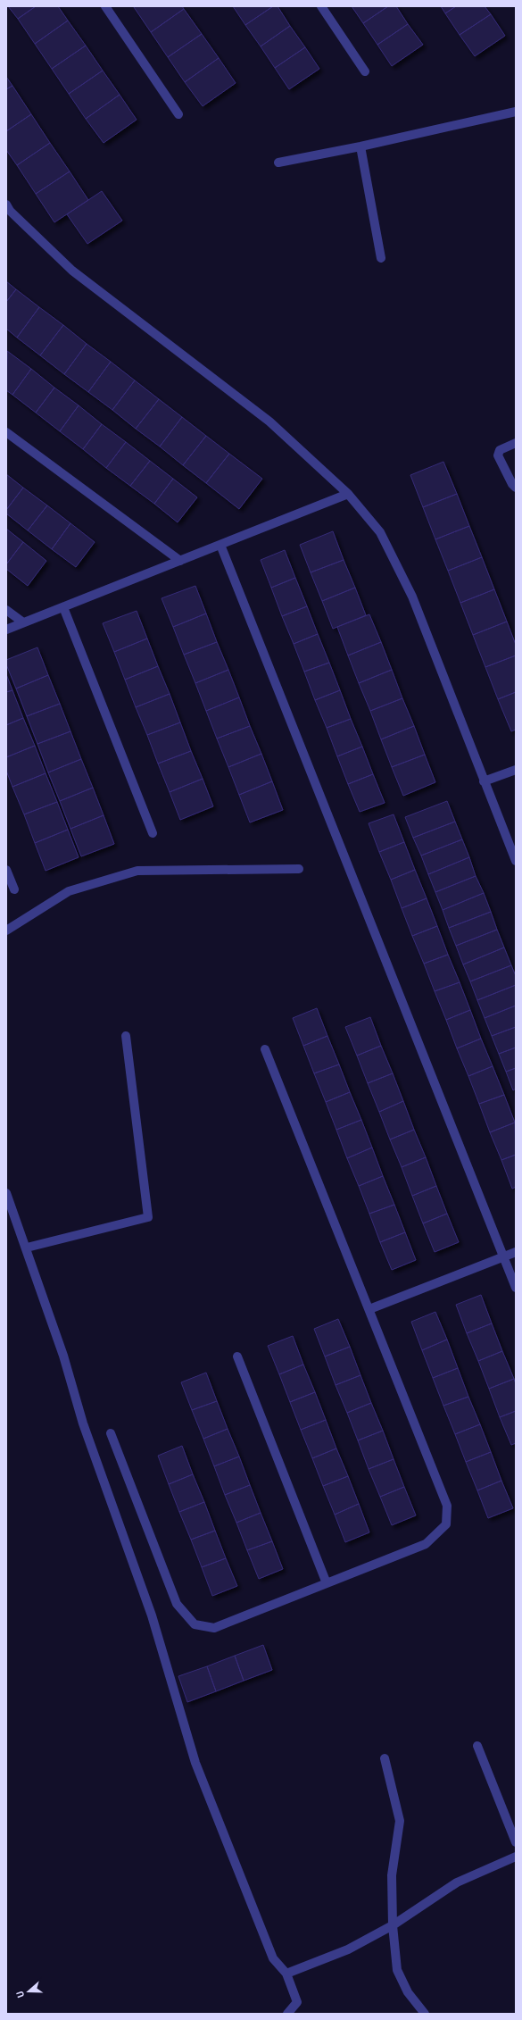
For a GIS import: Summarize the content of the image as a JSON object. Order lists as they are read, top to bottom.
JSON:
{
  "north": "left"
}
